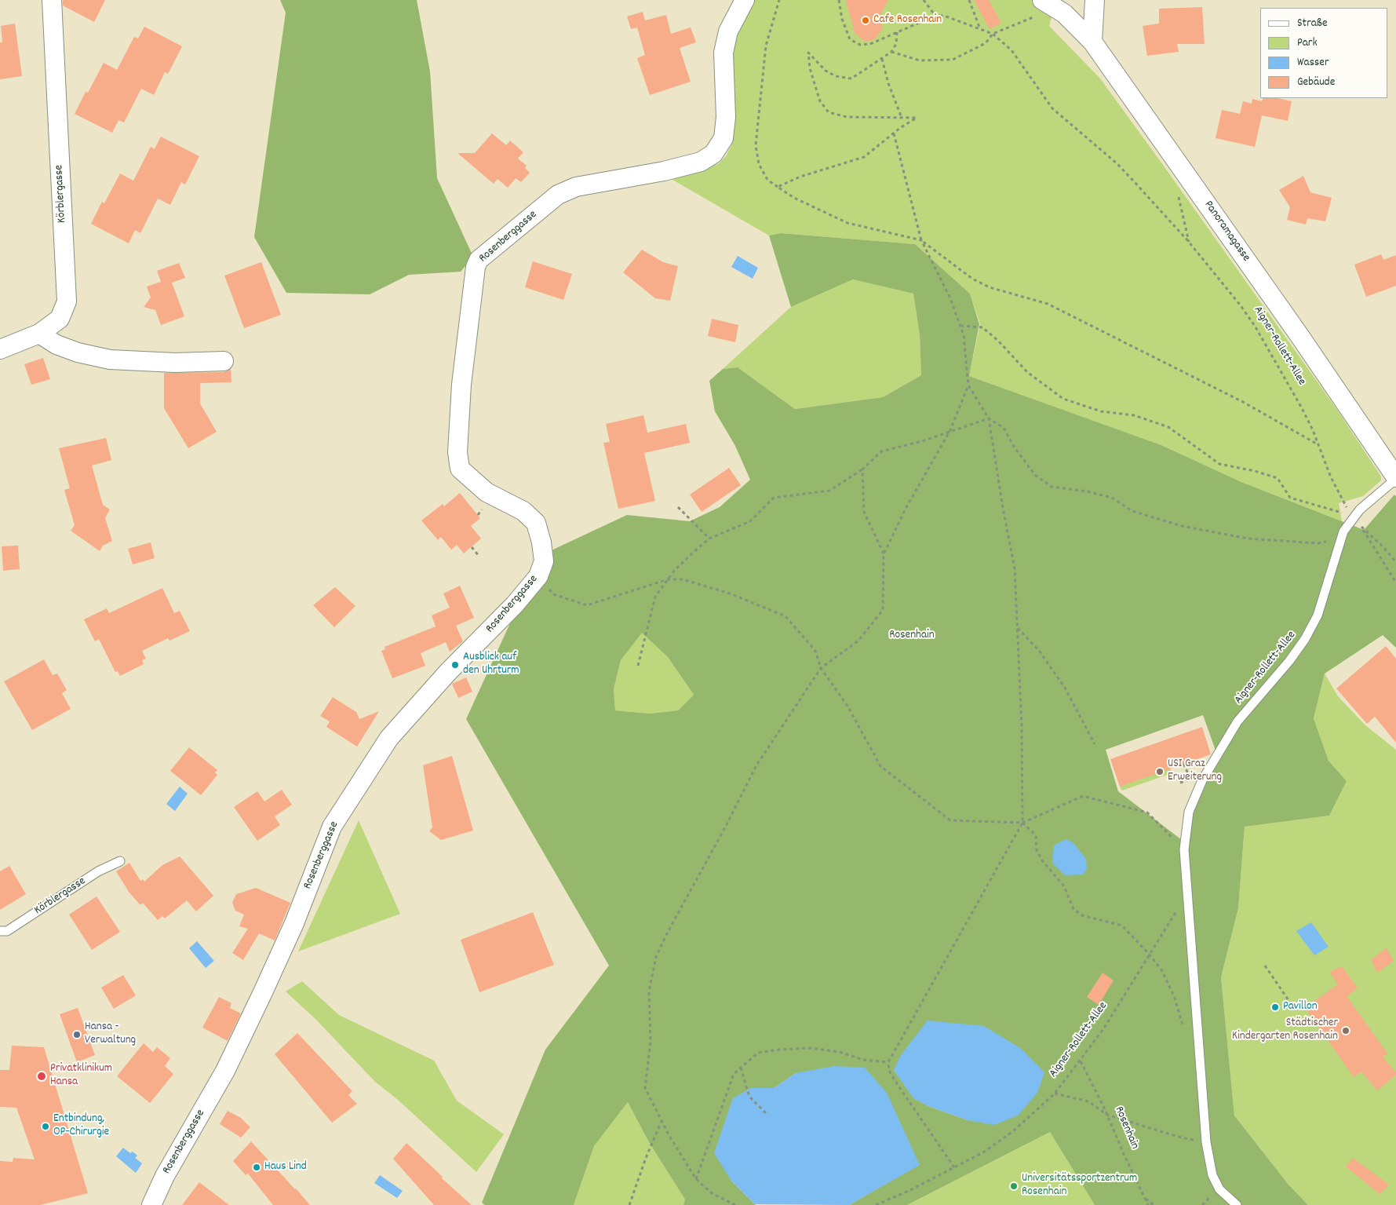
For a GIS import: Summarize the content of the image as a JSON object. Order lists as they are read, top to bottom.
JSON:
{
  "streets": {
    "street": ["Körblergasse", "Panoramagasse", "Rosenberggasse"],
    "lane": ["Aigner-Rollett-Allee"],
    "path": ["Rosenhain"]
  },
  "crossings": [
    ["Aigner-Rollett-Allee", "Rosenhain"]
  ],
  "parks": ["Rosenhain"],
  "places": [
    "Cafe Rosenhain",
    "Ausblick auf den Uhrturm",
    "USI Graz Erweiterung",
    "Pavillon",
    "Städtischer Kindergarten Rosenhain",
    "Hansa - Verwaltung",
    "Privatklinikum Hansa",
    "Entbindung, OP-Chirurgie",
    "Haus Lind",
    "Universitätssportzentrum Rosenhain"
  ],
  "legend": [
    "Straße",
    "Park",
    "Wasser",
    "Gebäude"
  ]
}
